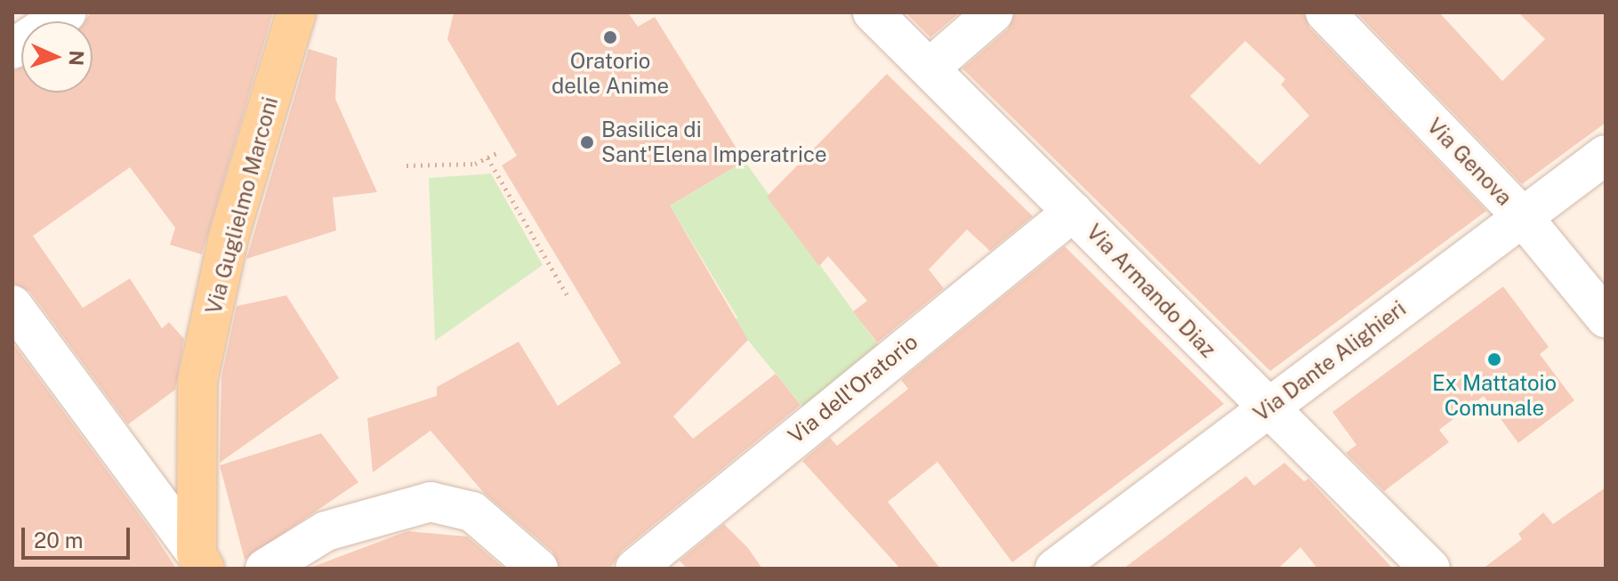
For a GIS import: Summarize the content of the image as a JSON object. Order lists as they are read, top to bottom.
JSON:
{
  "streets": {
    "main road": ["Via Guglielmo Marconi"],
    "street": [
      "Via Genova",
      "Via Armando Diaz",
      "Via Dante Alighieri",
      "Via dell'Oratorio"
    ]
  },
  "crossings": [
    ["Via Genova", "Via Dante Alighieri"],
    ["Via Armando Diaz", "Via Dante Alighieri"],
    ["Via Armando Diaz", "Via dell'Oratorio"]
  ],
  "places": ["Oratorio delle Anime", "Basilica di Sant'Elena Imperatrice", "Ex Mattatoio Comunale"],
  "scale_bar": "20 m",
  "north": "right"
}
